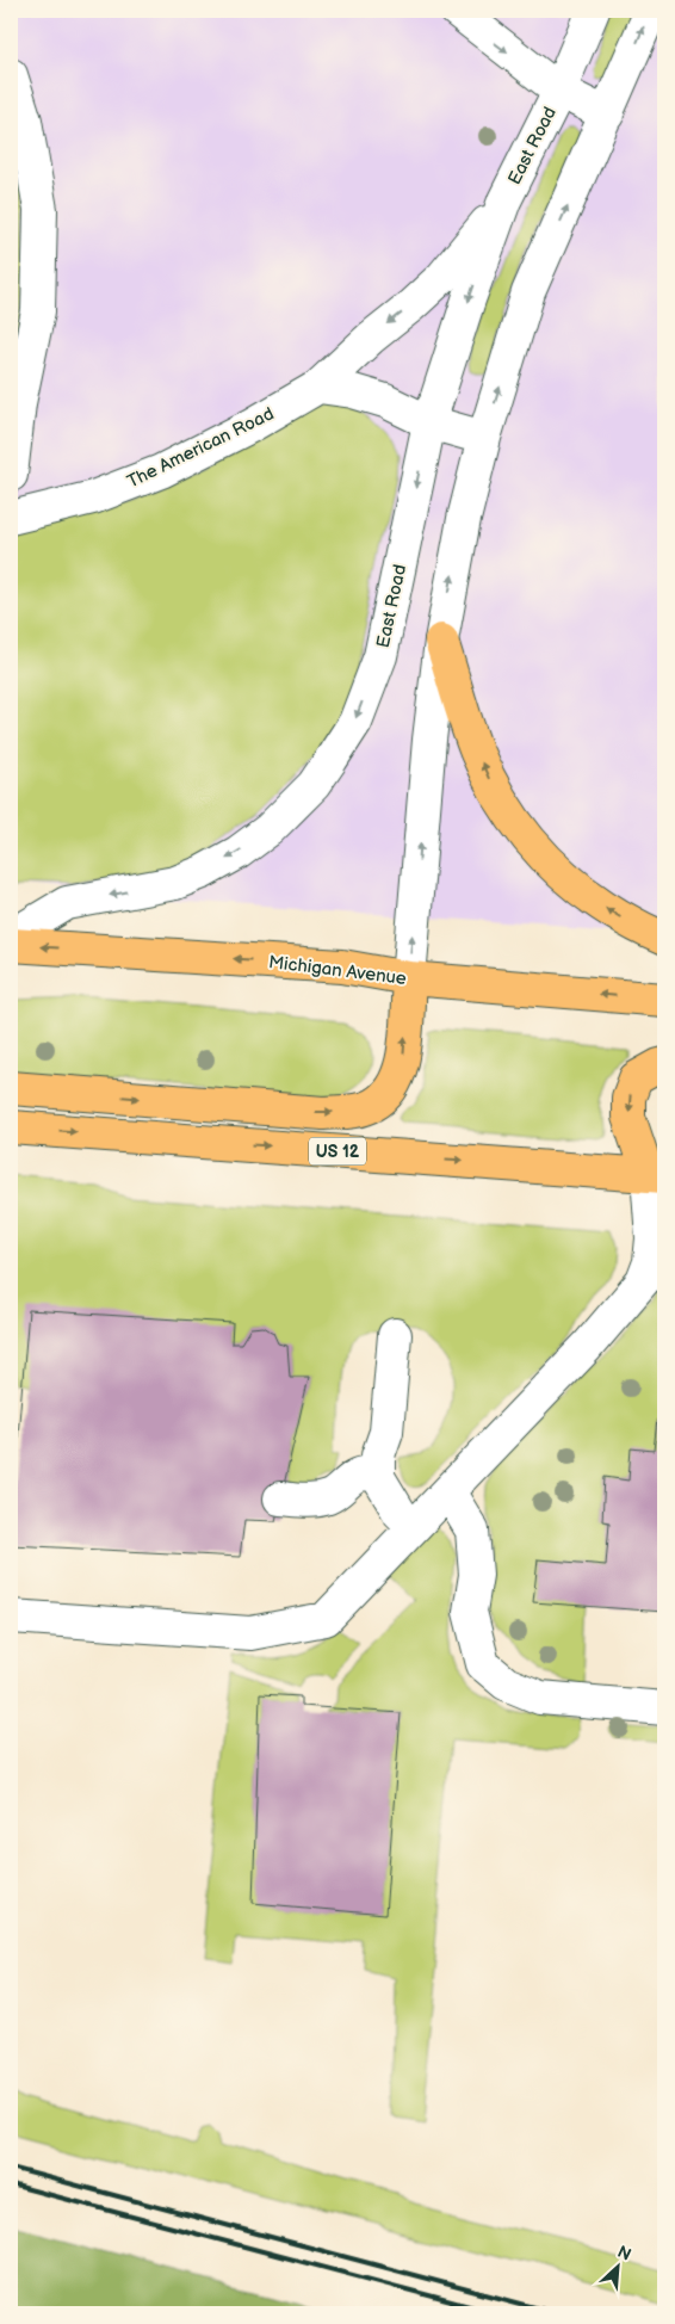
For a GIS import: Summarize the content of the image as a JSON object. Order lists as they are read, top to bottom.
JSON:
{
  "streets": {
    "main road": ["Michigan Avenue", "US 12"],
    "street": ["East Road", "The American Road"]
  },
  "crossings": [
    ["East Road", "The American Road"]
  ],
  "north": "top right"
}
